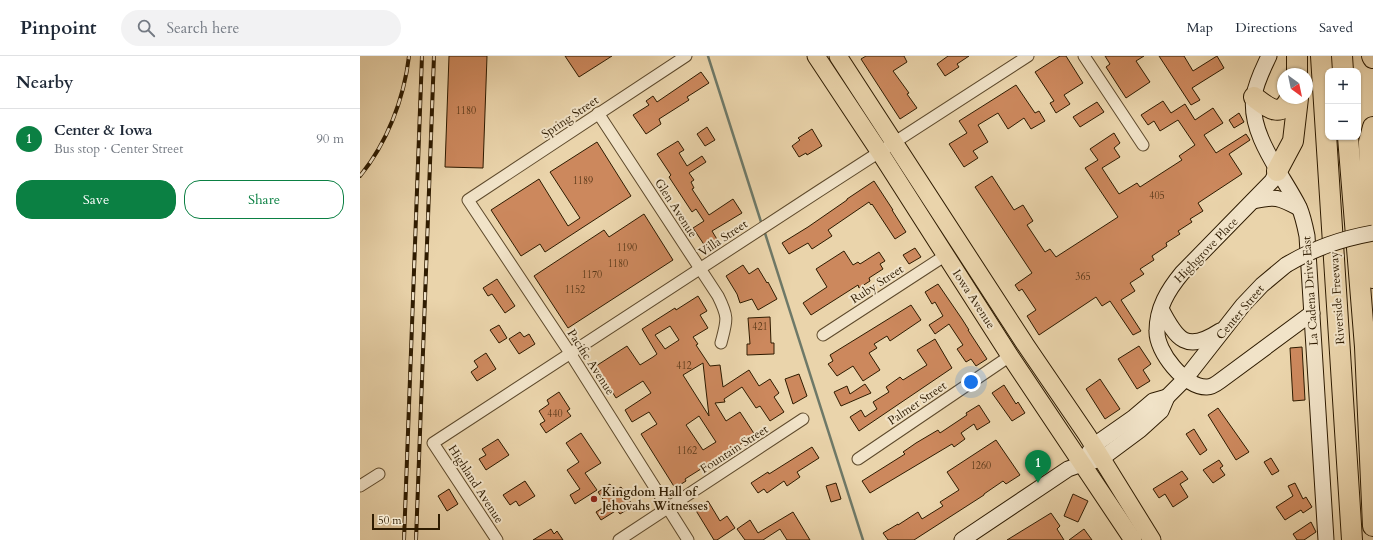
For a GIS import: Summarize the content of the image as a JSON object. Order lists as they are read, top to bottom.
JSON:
{
  "streets": {
    "highway": ["Riverside Freeway"],
    "main road": [
      "Highgrove Place",
      "La Cadena Drive East",
      "Iowa Avenue",
      "Center Street"
    ],
    "street": [
      "Spring Street",
      "Glen Avenue",
      "Villa Street",
      "Ruby Street",
      "Pacific Avenue",
      "Palmer Street",
      "Fountain Street",
      "Highland Avenue"
    ]
  },
  "crossings": [
    ["Spring Street", "Glen Avenue"],
    ["Spring Street", "Pacific Avenue"],
    ["Glen Avenue", "Villa Street"],
    ["Villa Street", "Iowa Avenue"],
    ["Villa Street", "Pacific Avenue"],
    ["Villa Street", "Highland Avenue"],
    ["Highgrove Place", "La Cadena Drive East"],
    ["Highgrove Place", "Center Street"],
    ["Ruby Street", "Iowa Avenue"],
    ["Iowa Avenue", "Center Street"],
    ["Iowa Avenue", "Palmer Street"],
    ["Pacific Avenue", "Fountain Street"]
  ],
  "places": ["Kingdom Hall of Jehovahs Witnesses"],
  "house_numbers": [
    "1180",
    "1189",
    "405",
    "1190",
    "1180",
    "1170",
    "365",
    "1152",
    "421",
    "412",
    "440",
    "1162",
    "1260"
  ],
  "scale_bar": "50 m",
  "north": "bottom right",
  "page": {
    "header": "Pinpoint",
    "search": "Search here",
    "nav": ["Map", "Directions", "Saved"],
    "heading": "Nearby",
    "map_buttons": ["+", "−"],
    "list": [
      {
        "mark": "1",
        "name": "Center & Iowa",
        "note": "Bus stop · Center Street",
        "value": "90 m"
      }
    ],
    "buttons": ["Save", "Share"],
    "pins": "1",
    "scale": "50 m"
  }
}
